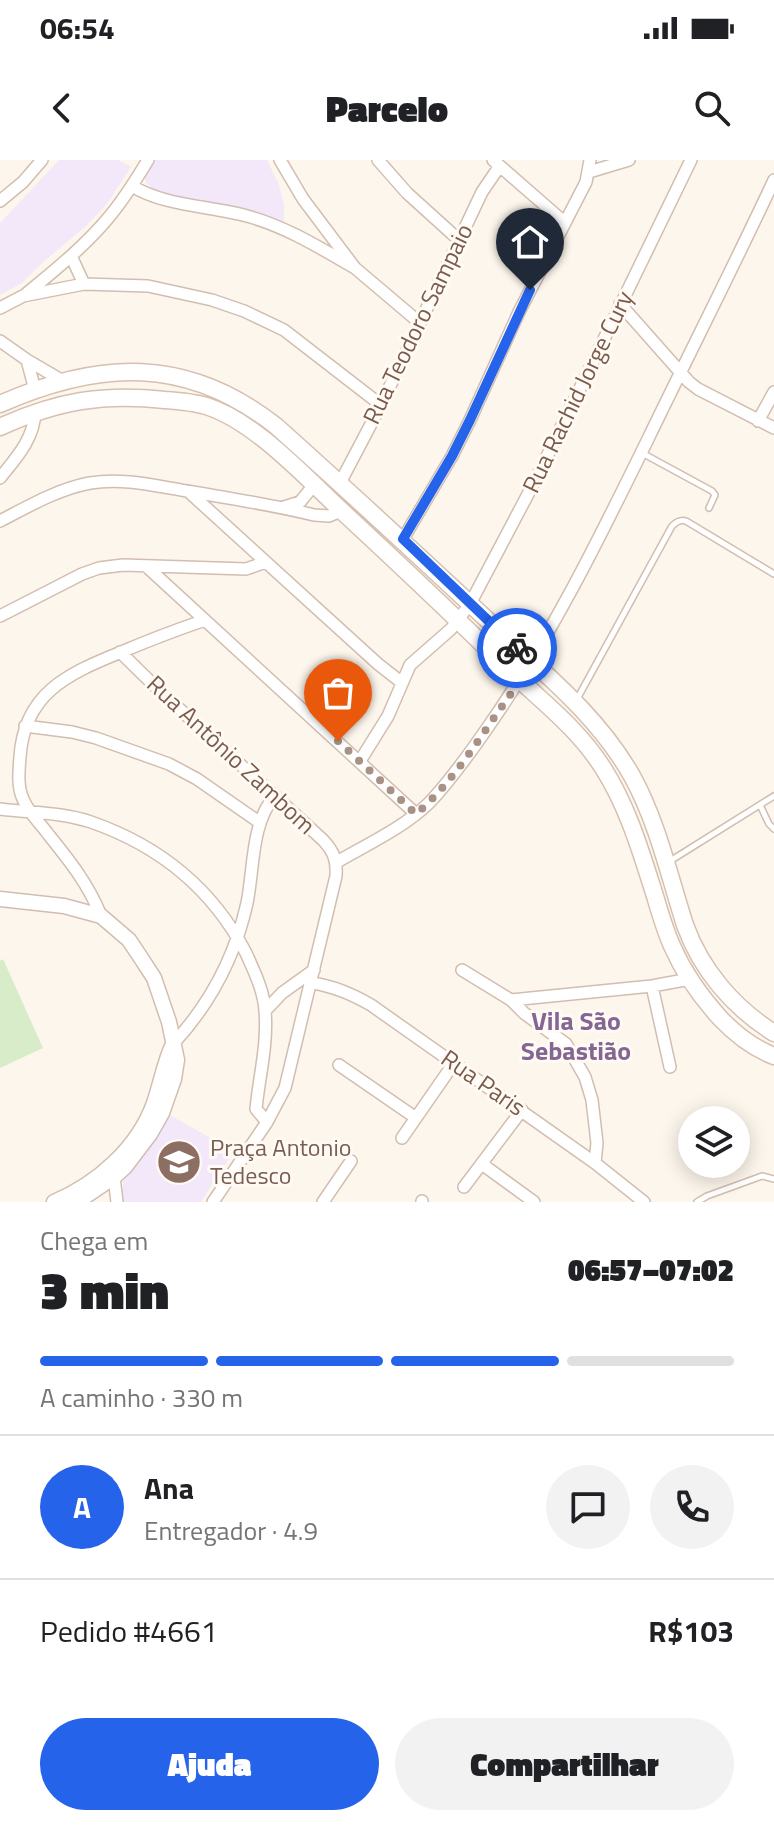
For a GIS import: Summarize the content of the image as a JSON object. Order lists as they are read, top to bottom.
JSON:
{
  "streets": {
    "street": [
      "Rua Teodoro Sampaio",
      "Rua Rachid Jorge Cury",
      "Rua Antônio Zambom",
      "Rua Paris"
    ]
  },
  "districts": ["Vila São Sebastião"],
  "places": {
    "school or university": ["Praça Antonio Tedesco"]
  },
  "page": {
    "status": "06:54",
    "header": "Parcelo",
    "heading": ["3 min", "Chega em", "06:57–07:02"],
    "panel": [
      "Ana",
      "Entregador · 4.9",
      "Pedido #4661",
      "R$103"
    ],
    "bar": "A caminho · 330 m",
    "round": "A",
    "buttons": ["Ajuda", "Compartilhar"]
  }
}
